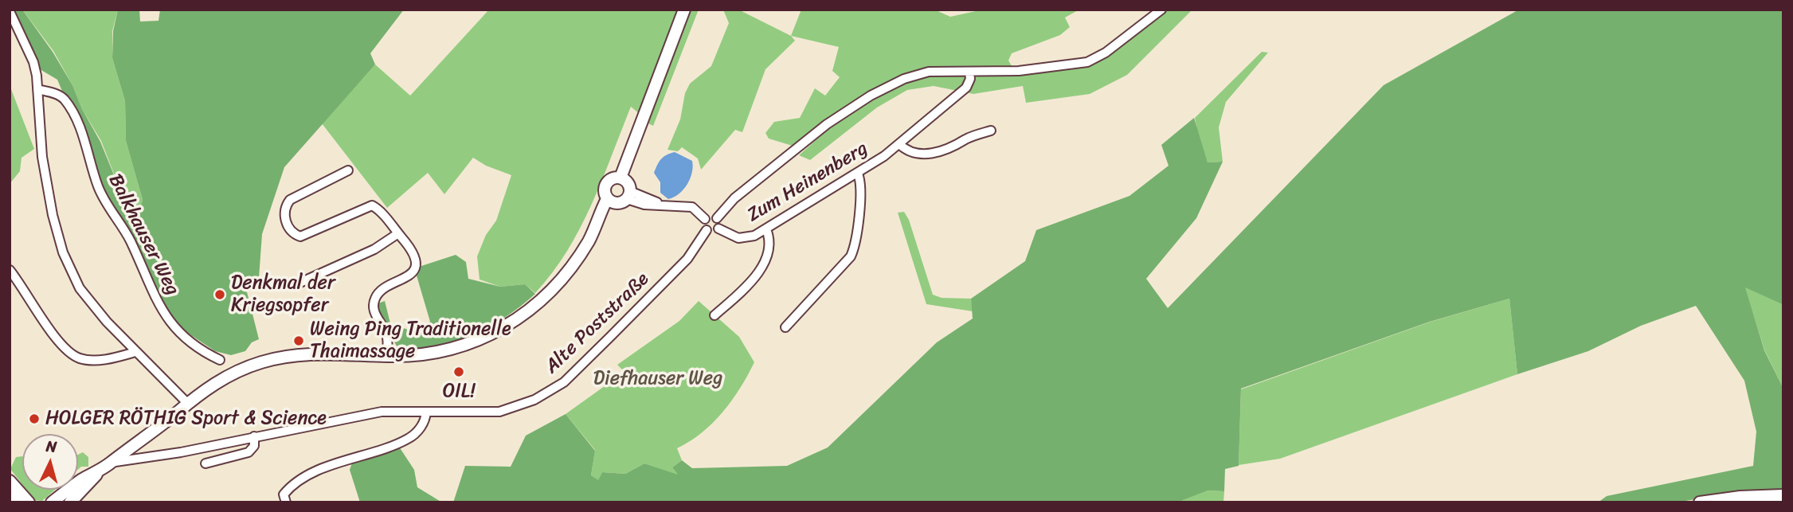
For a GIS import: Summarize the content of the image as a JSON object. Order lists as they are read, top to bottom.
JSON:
{
  "streets": {
    "street": ["Zum Heinenberg", "Balkhauser Weg", "Alte Poststraße"]
  },
  "crossings": [
    ["Zum Heinenberg", "Alte Poststraße"]
  ],
  "parks": ["Diefhauser Weg"],
  "places": [
    "Denkmal der Kriegsopfer",
    "Weing Ping Traditionelle Thaimassage",
    "OIL!",
    "HOLGER RÖTHIG Sport & Science"
  ],
  "north": "top"
}
